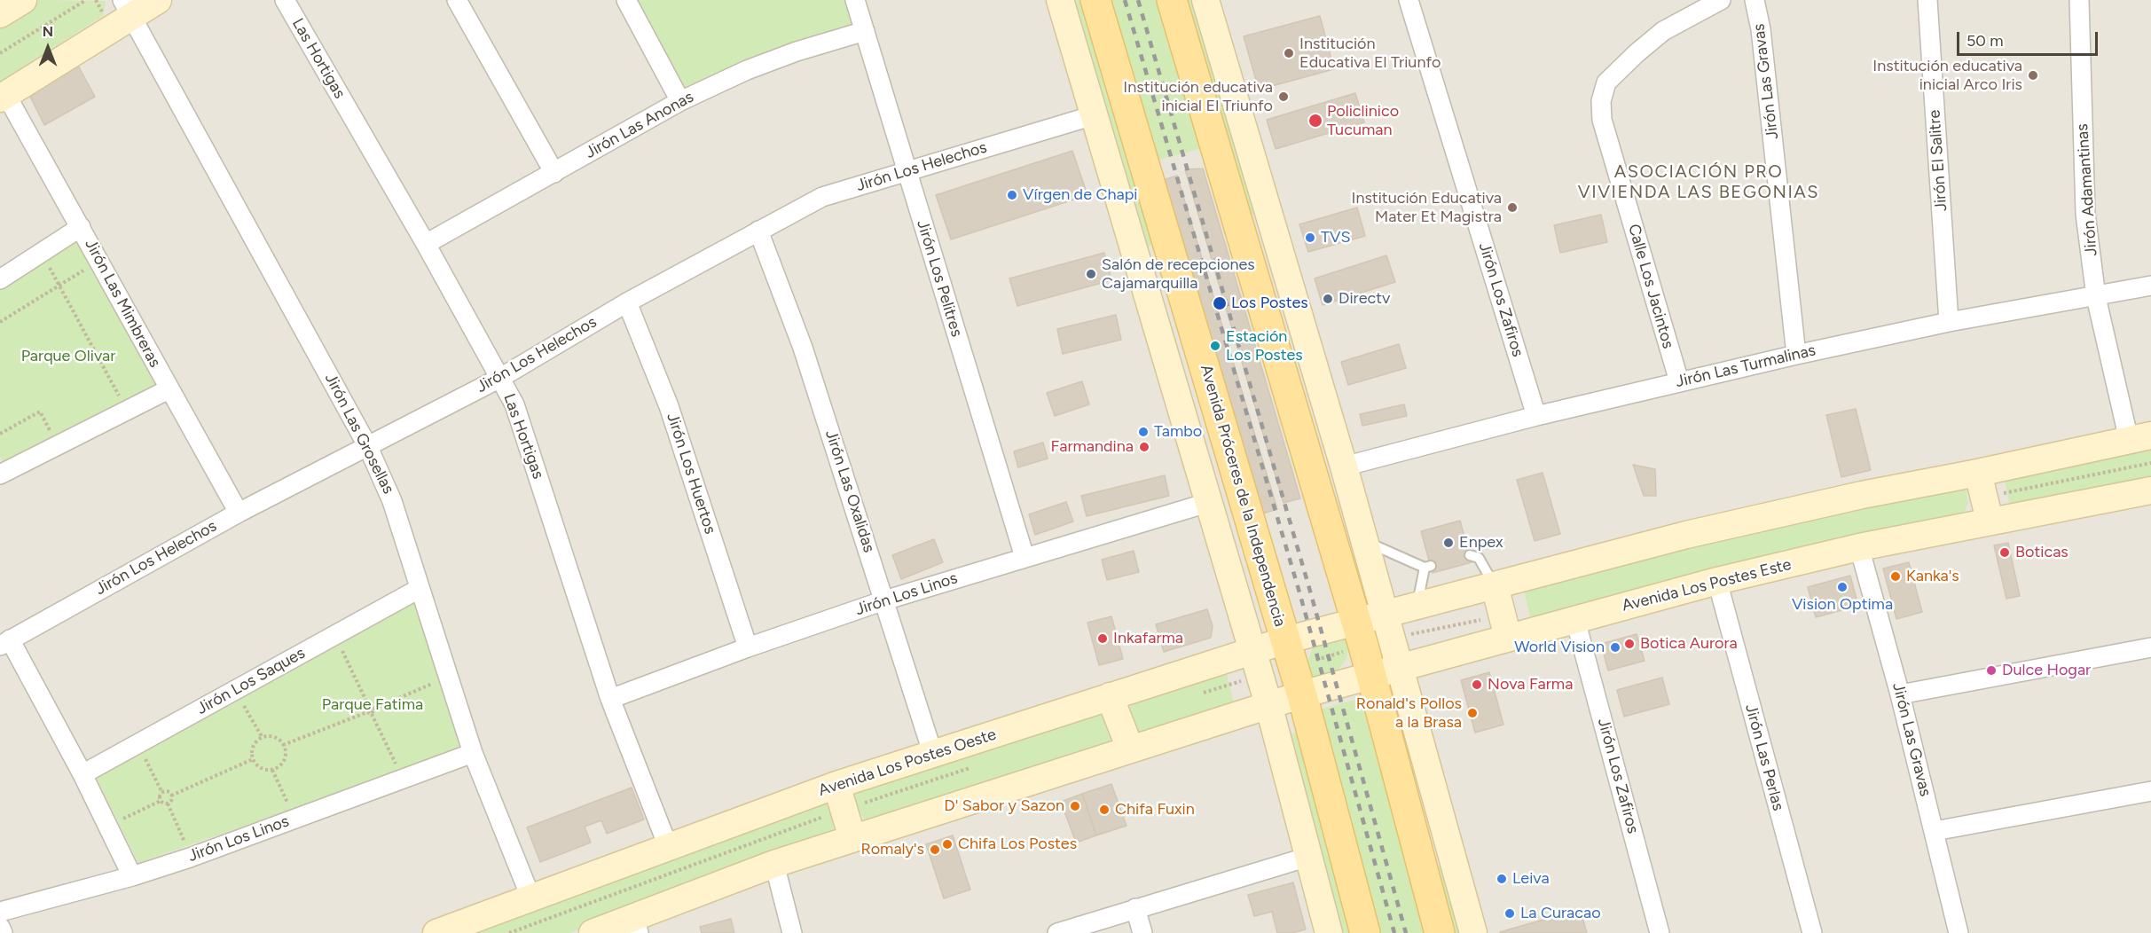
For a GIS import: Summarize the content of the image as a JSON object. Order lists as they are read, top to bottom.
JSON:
{
  "streets": {
    "main road": ["Avenida Próceres de la Independencia", "Avenida Los Postes Este", "Avenida Los Postes Oeste"],
    "street": [
      "Las Hortigas",
      "Jirón Las Gravas",
      "Jirón Las Anonas",
      "Jirón El Salitre",
      "Jirón Los Helechos",
      "Jirón Adamantinas",
      "Jirón Los Pelitres",
      "Calle Los Jacintos",
      "Jirón Los Zafiros",
      "Jirón Las Mimbreras",
      "Jirón Las Turmalinas",
      "Jirón Las Grosellas",
      "Jirón Los Huertos",
      "Jirón Las Oxalidas",
      "Jirón Los Linos",
      "Jirón Los Saques",
      "Jirón Las Perlas"
    ]
  },
  "crossings": [
    ["Las Hortigas", "Jirón Las Anonas"],
    ["Las Hortigas", "Jirón Los Helechos"],
    ["Las Hortigas", "Jirón Los Linos"],
    ["Las Hortigas", "Avenida Los Postes Oeste"],
    ["Jirón Las Gravas", "Jirón Las Turmalinas"],
    ["Jirón Las Gravas", "Avenida Los Postes Este"],
    ["Jirón Las Anonas", "Jirón Los Pelitres"],
    ["Jirón El Salitre", "Jirón Las Turmalinas"],
    ["Jirón Los Helechos", "Jirón Los Pelitres"],
    ["Jirón Los Helechos", "Jirón Las Mimbreras"],
    ["Jirón Los Helechos", "Jirón Las Grosellas"],
    ["Jirón Los Helechos", "Jirón Los Huertos"],
    ["Jirón Los Helechos", "Jirón Las Oxalidas"],
    ["Jirón Adamantinas", "Jirón Las Turmalinas"],
    ["Jirón Los Pelitres", "Jirón Los Linos"],
    ["Calle Los Jacintos", "Jirón Las Turmalinas"],
    ["Jirón Los Zafiros", "Jirón Las Turmalinas"],
    ["Jirón Los Zafiros", "Avenida Los Postes Este"],
    ["Jirón Las Grosellas", "Jirón Los Linos"],
    ["Jirón Las Grosellas", "Jirón Los Saques"],
    ["Jirón Las Grosellas", "Avenida Los Postes Oeste"],
    ["Jirón Los Huertos", "Jirón Los Linos"],
    ["Jirón Las Oxalidas", "Jirón Los Linos"],
    ["Jirón Las Oxalidas", "Avenida Los Postes Oeste"],
    ["Avenida Próceres de la Independencia", "Avenida Los Postes Este"],
    ["Avenida Próceres de la Independencia", "Avenida Los Postes Oeste"],
    ["Avenida Los Postes Este", "Jirón Las Perlas"]
  ],
  "districts": ["ASOCIACIÓN PRO VIVIENDA LAS BEGONIAS"],
  "parks": ["Parque Olivar", "Parque Fatima"],
  "places": [
    "Institución Educativa El Triunfo",
    "Institución educativa inicial Arco Iris",
    "Institución educativa inicial El Triunfo",
    "Policlinico Tucuman",
    "Vírgen de Chapi",
    "Institución Educativa Mater Et Magistra",
    "TVS",
    "Salón de recepciones Cajamarquilla",
    "Directv",
    "Los Postes",
    "Estación Los Postes",
    "Tambo",
    "Farmandina",
    "Enpex",
    "Boticas",
    "Kanka's",
    "Vision Optima",
    "Inkafarma",
    "Botica Aurora",
    "World Vision",
    "Dulce Hogar",
    "Nova Farma",
    "Ronald's Pollos a la Brasa",
    "D' Sabor y Sazon",
    "Chifa Fuxin",
    "Chifa Los Postes",
    "Romaly's",
    "Leiva",
    "La Curacao"
  ],
  "scale_bar": "50 m",
  "north": "top"
}
